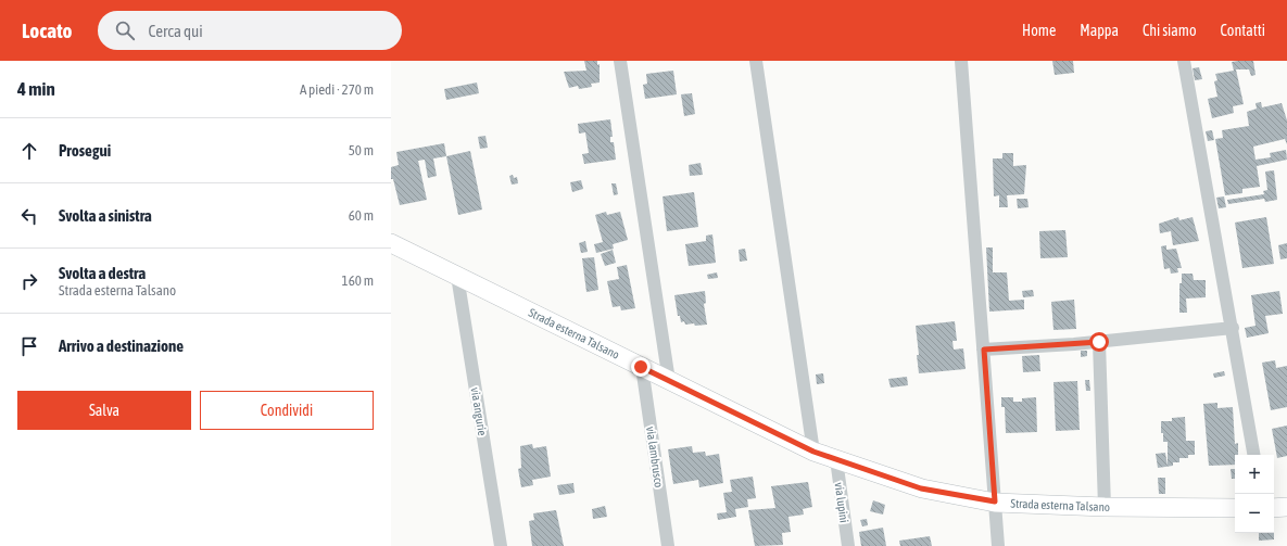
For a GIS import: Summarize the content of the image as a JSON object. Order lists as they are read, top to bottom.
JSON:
{
  "streets": {
    "street": [
      "Strada esterna Talsano",
      "via angurie",
      "via lambrusco",
      "via lupini"
    ]
  },
  "crossings": [
    ["Strada esterna Talsano", "via angurie"],
    ["Strada esterna Talsano", "via lambrusco"],
    ["Strada esterna Talsano", "via lupini"]
  ],
  "page": {
    "header": "Locato",
    "search": "Cerca qui",
    "nav": [
      "Home",
      "Mappa",
      "Chi siamo",
      "Contatti"
    ],
    "heading": ["4 min", "A piedi · 270 m"],
    "list": [
      ["Prosegui", "50 m"],
      ["Svolta a sinistra", "60 m"],
      ["Svolta a destra", "Strada esterna Talsano", "160 m"],
      "Arrivo a destinazione"
    ],
    "buttons": ["Salva", "Condividi"],
    "map_buttons": ["+", "−"]
  }
}
